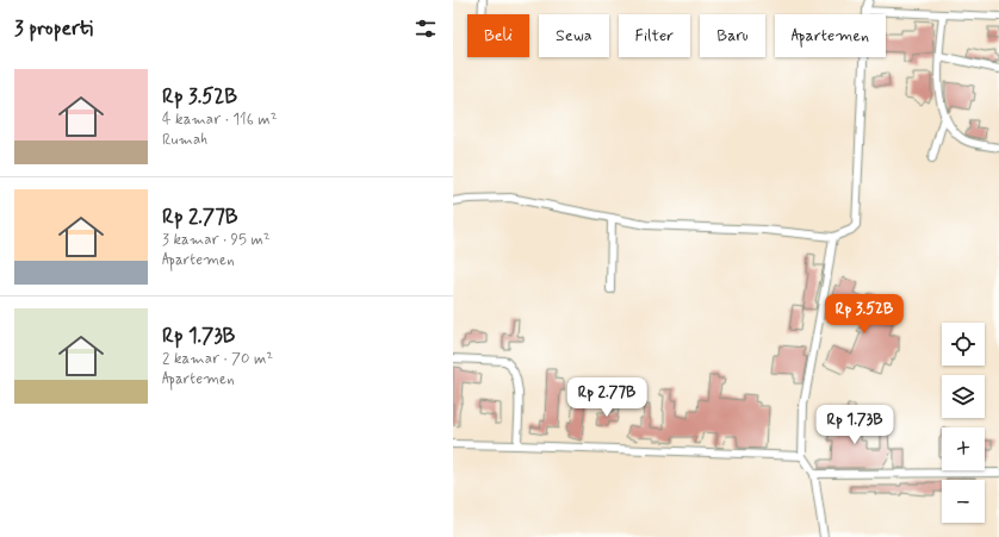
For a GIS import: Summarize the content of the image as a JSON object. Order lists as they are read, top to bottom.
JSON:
{
  "page": {
    "heading": "3 properti",
    "chip": [
      "Beli",
      "Sewa",
      "Filter",
      "Baru",
      "Apartemen"
    ],
    "list": [
      {
        "name": "Rp 3.52B",
        "note": "4 kamar · 116 m² · Rumah"
      },
      {
        "name": "Rp 2.77B",
        "note": "3 kamar · 95 m² · Apartemen"
      },
      {
        "name": "Rp 1.73B",
        "note": "2 kamar · 70 m² · Apartemen"
      }
    ],
    "price": ["Rp 3.52B", "Rp 2.77B", "Rp 1.73B"],
    "map_buttons": ["+", "−"]
  }
}
